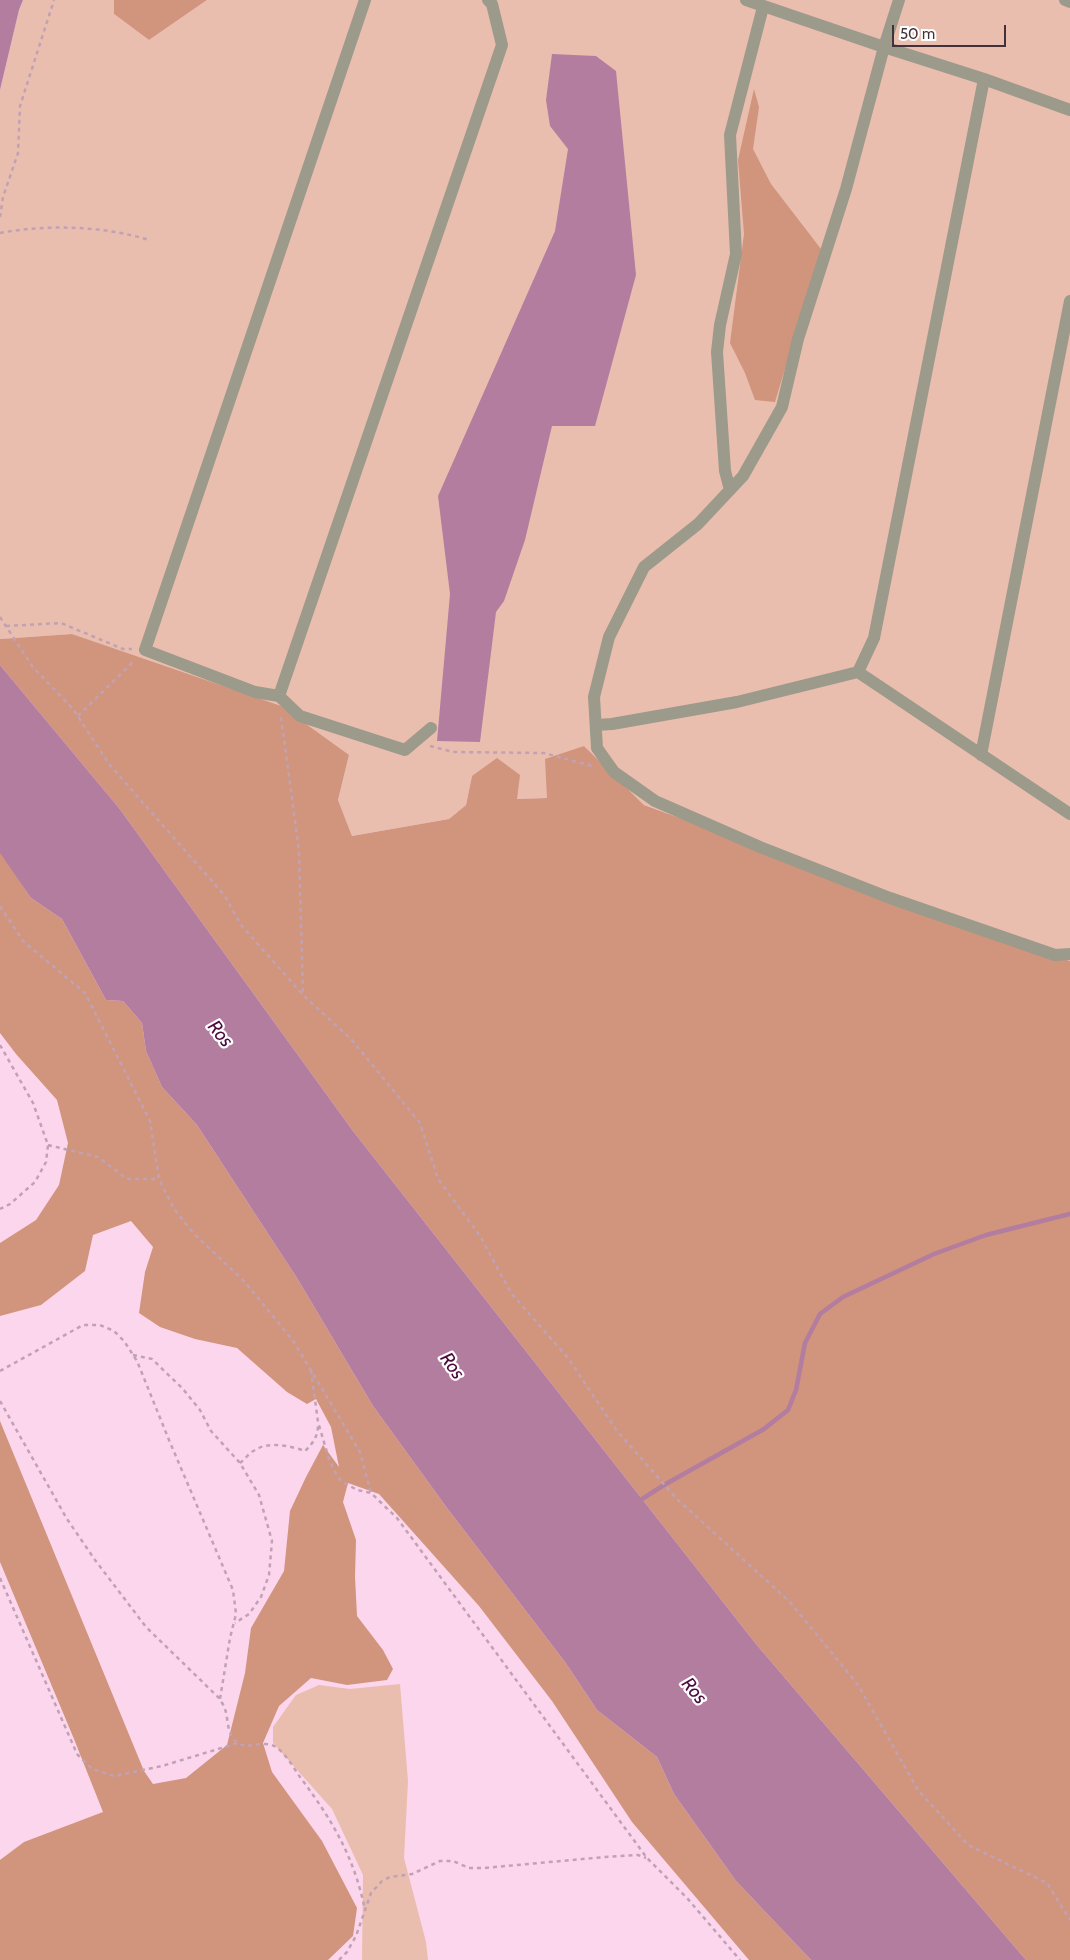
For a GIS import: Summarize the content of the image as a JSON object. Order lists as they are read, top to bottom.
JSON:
{
  "water": ["Ros"],
  "scale_bar": "50 m"
}
